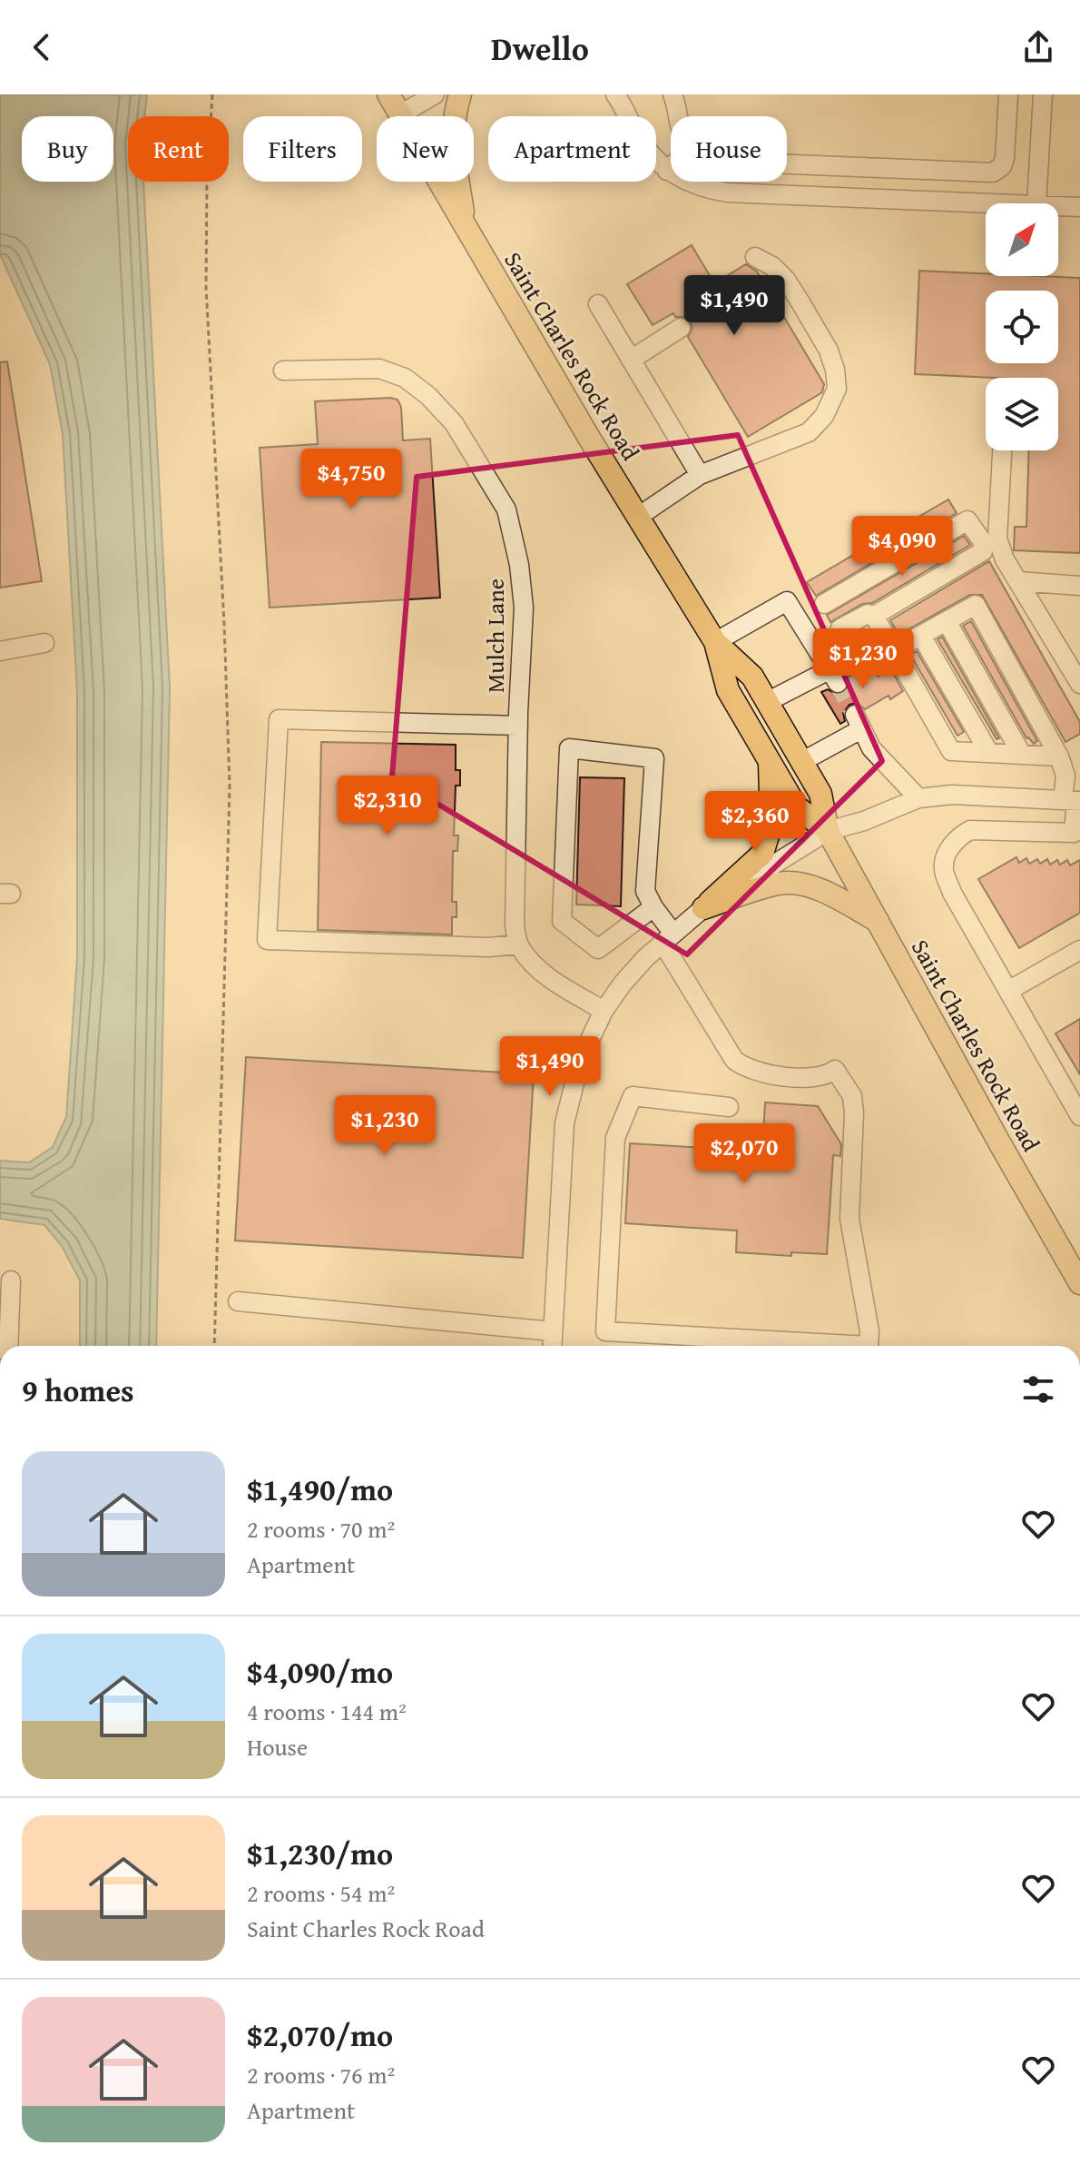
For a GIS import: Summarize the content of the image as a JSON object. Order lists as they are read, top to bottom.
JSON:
{
  "streets": {
    "main road": ["Saint Charles Rock Road"],
    "street": ["Mulch Lane"]
  },
  "north": "top right",
  "page": {
    "header": "Dwello",
    "chip": [
      "Buy",
      "Rent",
      "Filters",
      "New",
      "Apartment",
      "House"
    ],
    "price": [
      "$1,490",
      "$4,750",
      "$4,090",
      "$1,230",
      "$2,310",
      "$2,360",
      "$1,490",
      "$1,230",
      "$2,070"
    ],
    "heading": "9 homes",
    "list": [
      {
        "name": "$1,490/mo",
        "note": "2 rooms · 70 m² · Apartment"
      },
      {
        "name": "$4,090/mo",
        "note": "4 rooms · 144 m² · House"
      },
      {
        "name": "$1,230/mo",
        "note": "2 rooms · 54 m² · Saint Charles Rock Road"
      },
      {
        "name": "$2,070/mo",
        "note": "2 rooms · 76 m² · Apartment"
      }
    ]
  }
}
